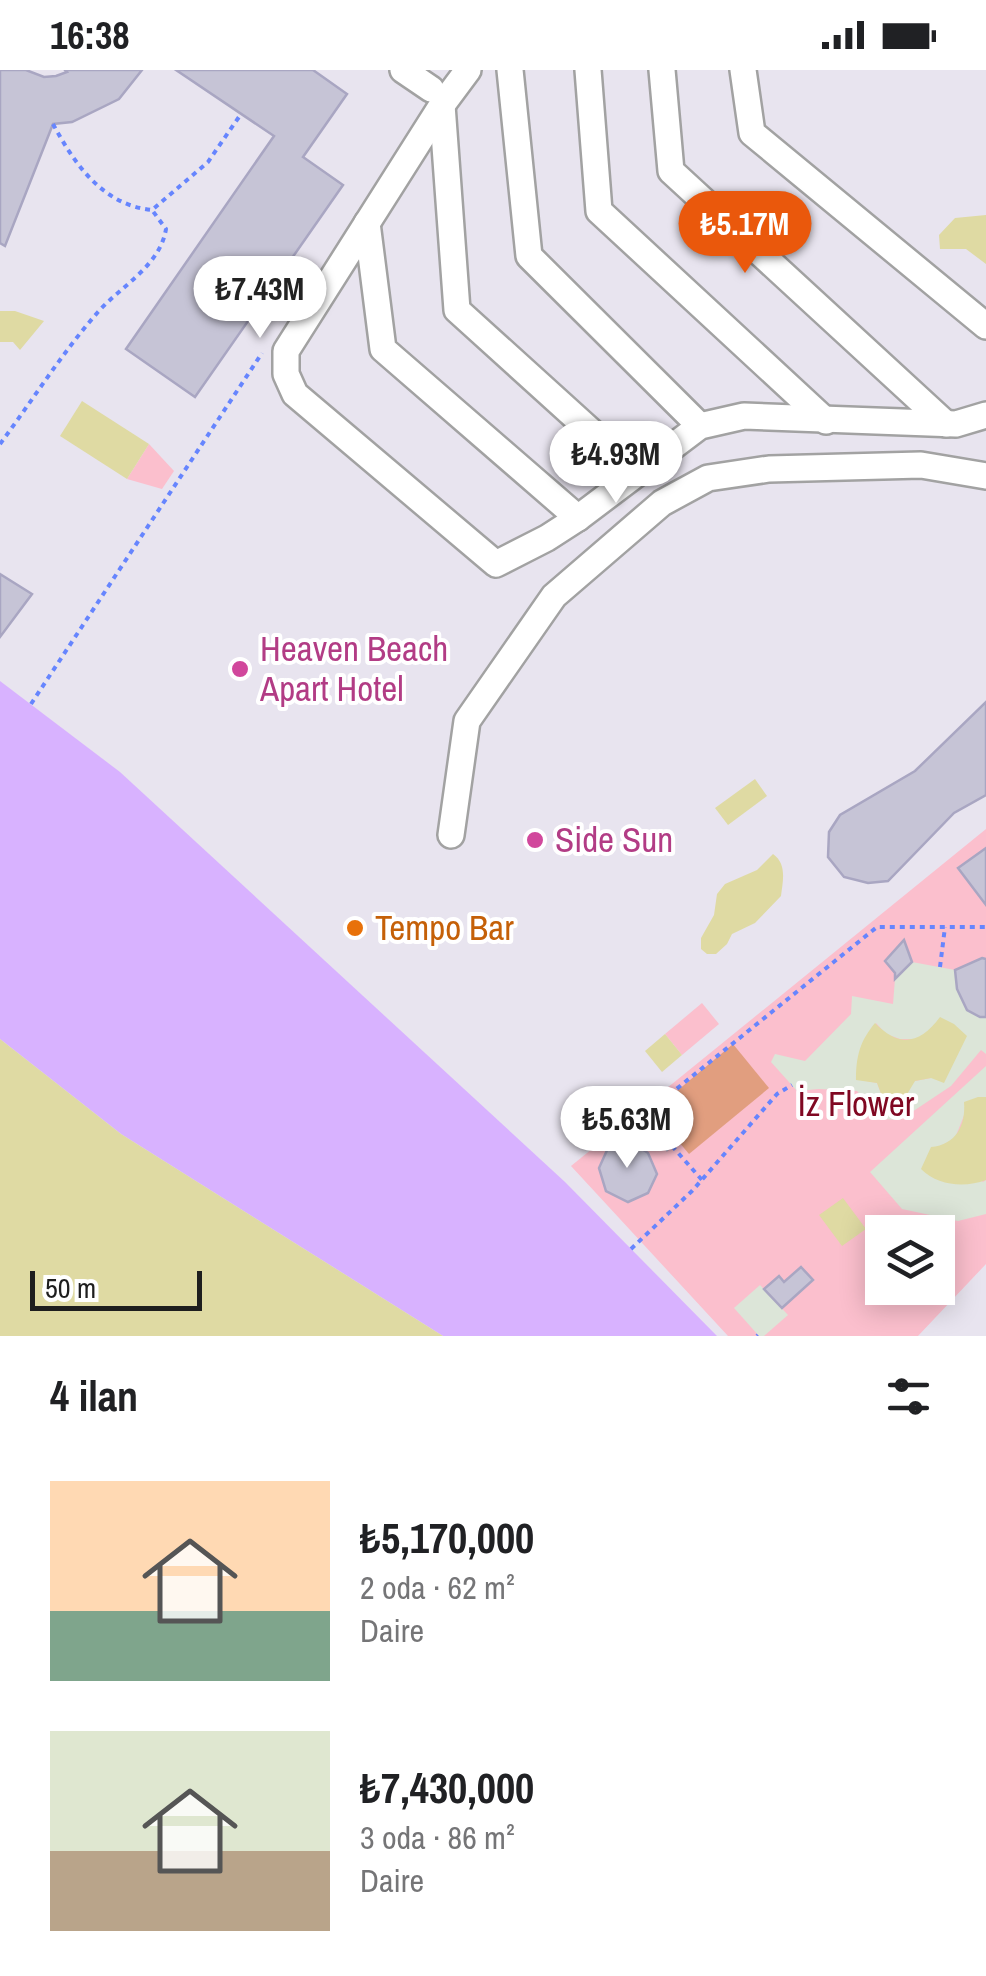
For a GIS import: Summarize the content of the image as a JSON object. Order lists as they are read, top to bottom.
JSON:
{
  "parks": ["İz Flower"],
  "places": ["Heaven Beach Apart Hotel", "Side Sun", "Tempo Bar"],
  "scale_bar": "50 m",
  "page": {
    "status": "16:38",
    "price": [
      "₺5.17M",
      "₺7.43M",
      "₺4.93M",
      "₺5.63M"
    ],
    "scale": "50 m",
    "heading": "4 ilan",
    "list": [
      {
        "name": "₺5,170,000",
        "note": "2 oda · 62 m² · Daire"
      },
      {
        "name": "₺7,430,000",
        "note": "3 oda · 86 m² · Daire"
      }
    ]
  }
}
